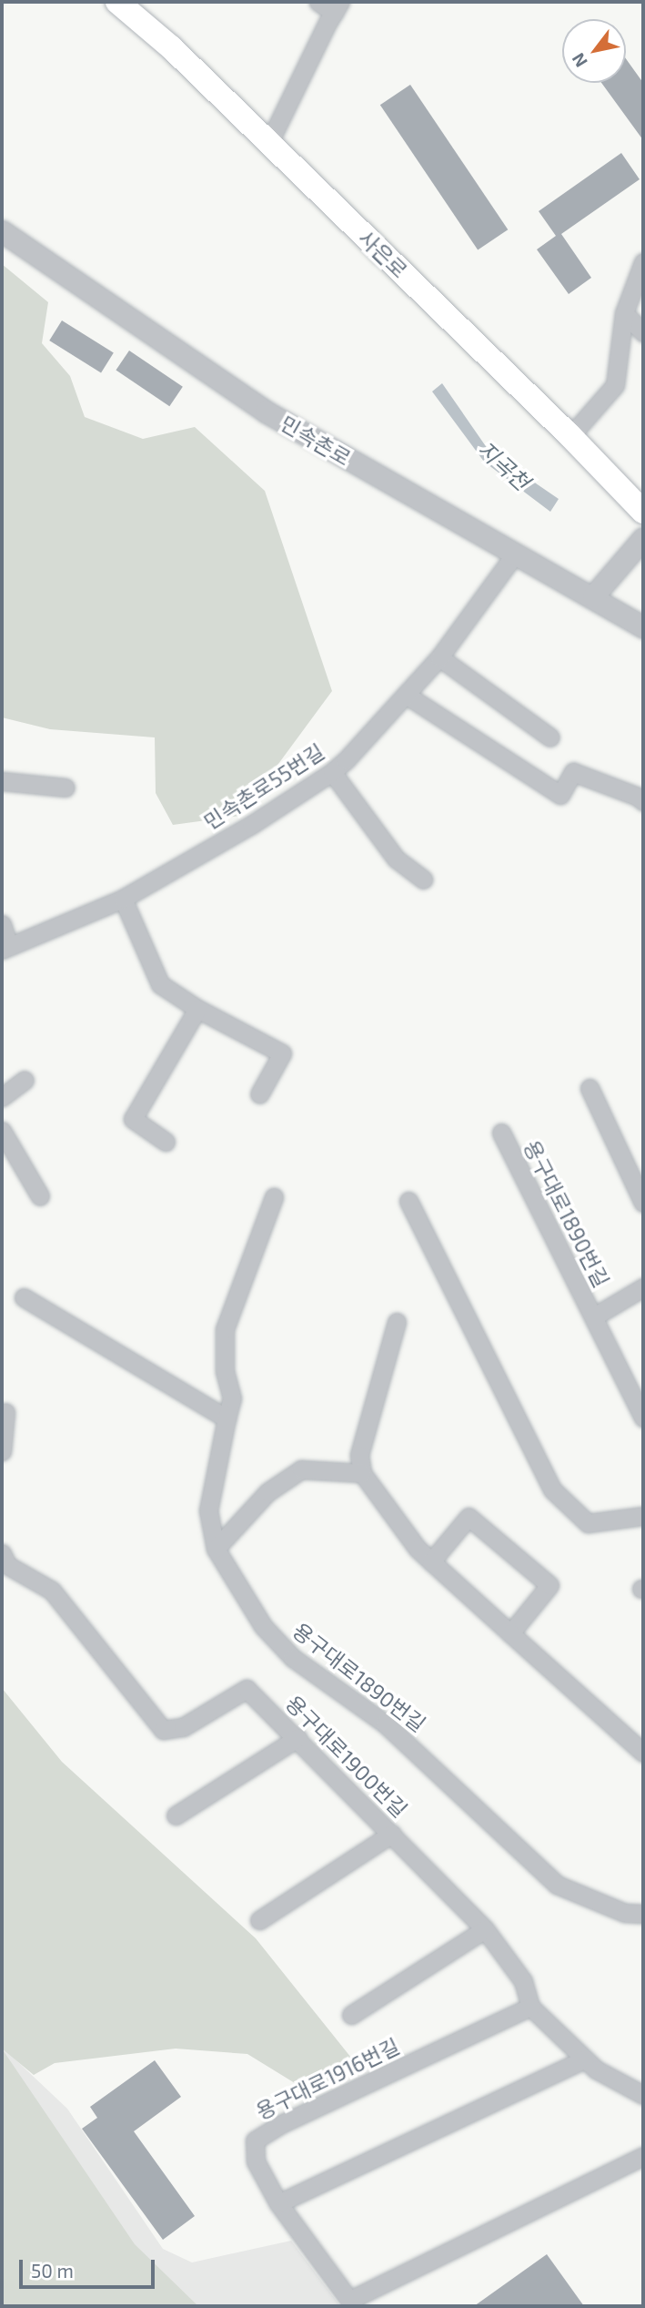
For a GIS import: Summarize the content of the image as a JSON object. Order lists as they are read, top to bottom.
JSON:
{
  "streets": {
    "main road": ["사은로"],
    "street": [
      "민속촌로",
      "민속촌로55번길",
      "용구대로1890번길",
      "용구대로1900번길",
      "용구대로1916번길"
    ]
  },
  "crossings": [
    ["민속촌로", "민속촌로55번길"],
    ["용구대로1900번길", "용구대로1916번길"]
  ],
  "water": ["지곡천"],
  "scale_bar": "50 m",
  "north": "bottom left"
}
